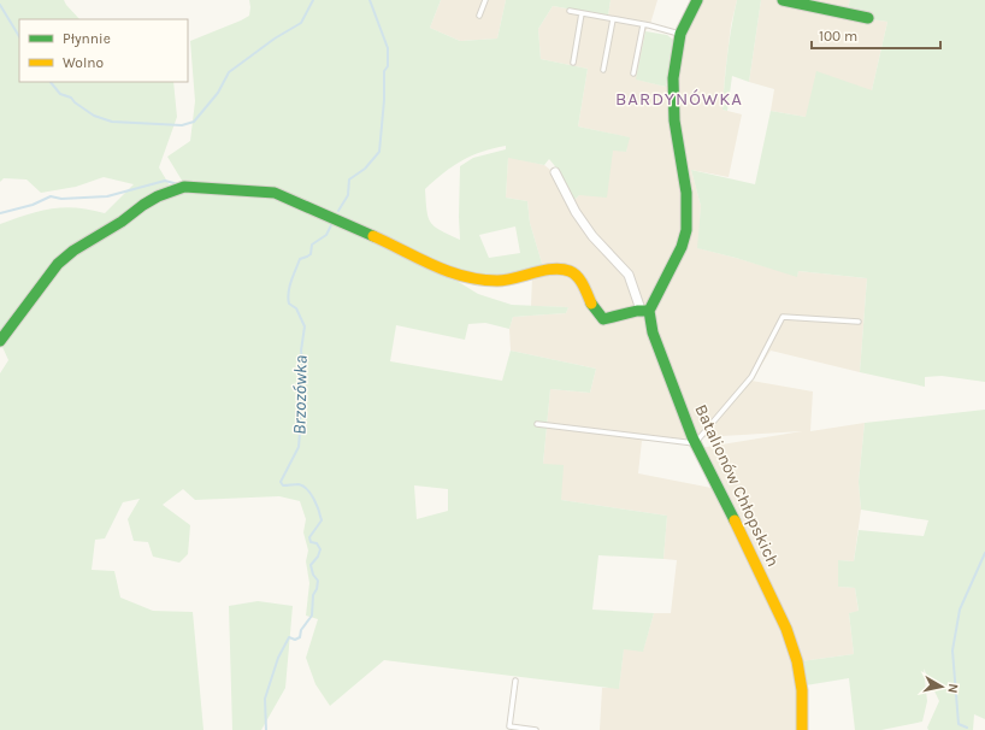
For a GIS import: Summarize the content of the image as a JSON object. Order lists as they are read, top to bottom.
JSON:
{
  "streets": {
    "street": ["Batalionów Chłopskich"]
  },
  "districts": ["BARDYNÓWKA"],
  "water": ["Brzozówka"],
  "legend": ["Płynnie", "Wolno"],
  "scale_bar": "100 m",
  "north": "right"
}
